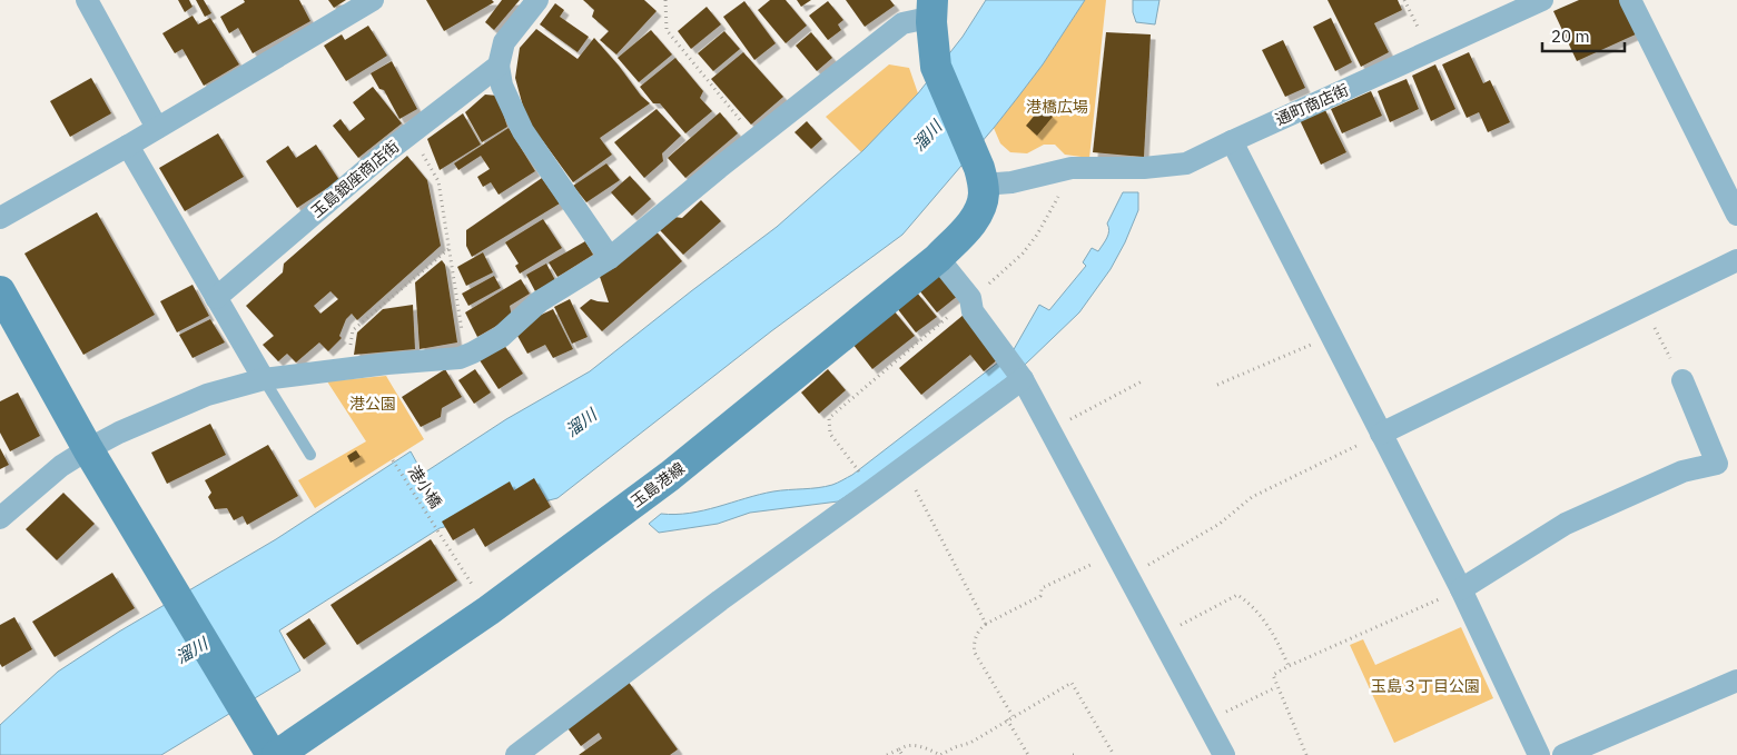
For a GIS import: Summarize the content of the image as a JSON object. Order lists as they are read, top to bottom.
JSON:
{
  "streets": {
    "main road": ["玉島港線"],
    "street": ["通町商店街", "玉島銀座商店街"],
    "path": ["港小橋"]
  },
  "crossings": [
    ["通町商店街", "玉島港線"],
    ["玉島港線", "港小橋"]
  ],
  "water": ["溜川"],
  "parks": ["港橋広場", "港公園", "玉島３丁目公園"],
  "scale_bar": "20 m"
}
